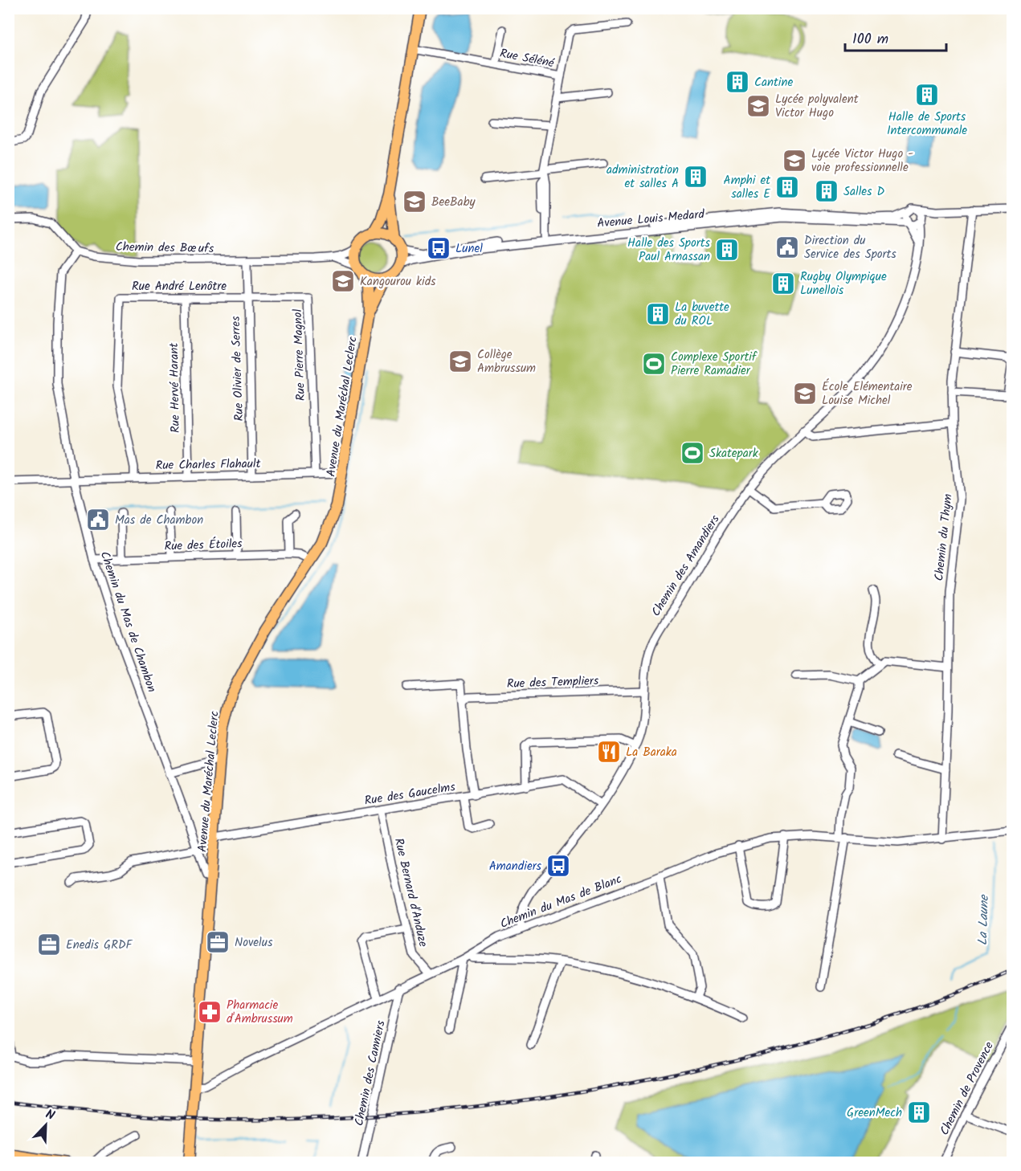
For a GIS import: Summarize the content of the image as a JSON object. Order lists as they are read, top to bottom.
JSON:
{
  "streets": {
    "main road": ["Avenue du Maréchal Leclerc"],
    "street": [
      "Rue Séléné",
      "Avenue Louis Medard",
      "Chemin des Bœufs",
      "Rue André Lenôtre",
      "Rue Pierre Magnol",
      "Rue Olivier de Serres",
      "Rue Hervé Harant",
      "Rue Charles Flahault",
      "Chemin du Thym",
      "Rue des Étoiles",
      "Chemin des Amandiers",
      "Chemin du Mas de Chambon",
      "Rue des Templiers",
      "Rue des Gaucelms",
      "Rue Bernard d'Anduze",
      "Chemin du Mas de Blanc",
      "Chemin des Canniers",
      "Chemin de Provence"
    ]
  },
  "crossings": [
    ["Rue Séléné", "Avenue Louis Medard"],
    ["Avenue Louis Medard", "Chemin des Bœufs"],
    ["Avenue Louis Medard", "Avenue du Maréchal Leclerc"],
    ["Avenue Louis Medard", "Chemin des Amandiers"],
    ["Chemin des Bœufs", "Rue Olivier de Serres"],
    ["Chemin des Bœufs", "Avenue du Maréchal Leclerc"],
    ["Chemin des Bœufs", "Chemin du Mas de Chambon"],
    ["Rue André Lenôtre", "Rue Pierre Magnol"],
    ["Rue André Lenôtre", "Rue Olivier de Serres"],
    ["Rue André Lenôtre", "Rue Hervé Harant"],
    ["Rue André Lenôtre", "Rue Charles Flahault"],
    ["Rue Pierre Magnol", "Rue Olivier de Serres"],
    ["Rue Pierre Magnol", "Rue Charles Flahault"],
    ["Rue Olivier de Serres", "Rue Charles Flahault"],
    ["Rue Hervé Harant", "Rue Charles Flahault"],
    ["Avenue du Maréchal Leclerc", "Rue Charles Flahault"],
    ["Avenue du Maréchal Leclerc", "Rue des Étoiles"],
    ["Avenue du Maréchal Leclerc", "Chemin du Mas de Chambon"],
    ["Avenue du Maréchal Leclerc", "Rue des Gaucelms"],
    ["Avenue du Maréchal Leclerc", "Chemin du Mas de Blanc"],
    ["Rue Charles Flahault", "Chemin du Mas de Chambon"],
    ["Chemin du Thym", "Chemin du Mas de Blanc"],
    ["Rue des Étoiles", "Chemin du Mas de Chambon"],
    ["Chemin des Amandiers", "Rue des Templiers"],
    ["Chemin des Amandiers", "Rue des Gaucelms"],
    ["Chemin des Amandiers", "Chemin du Mas de Blanc"],
    ["Rue des Gaucelms", "Rue Bernard d'Anduze"],
    ["Rue Bernard d'Anduze", "Chemin du Mas de Blanc"],
    ["Chemin du Mas de Blanc", "Chemin des Canniers"]
  ],
  "water": ["La Laune"],
  "places": {
    "building": [
      "Cantine",
      "Halle de Sports Intercommunale",
      "administration et salles A",
      "Amphi et salles E",
      "Salles D",
      "Halle des Sports Paul Arnassan",
      "Rugby Olympique Lunellois",
      "La buvette du ROL",
      "GreenMech"
    ],
    "school or university": [
      "Lycée polyvalent Victor Hugo",
      "Lycée Victor Hugo - voie professionnelle",
      "BeeBaby",
      "Kangourou kids",
      "Collège Ambrussum",
      "École Elémentaire Louise Michel"
    ],
    "public building": ["Direction du Service des Sports", "Mas de Chambon"],
    "bus stop": ["Lunel", "Amandiers"],
    "sports": ["Complexe Sportif Pierre Ramadier", "Skatepark"],
    "restaurant": ["La Baraka"],
    "office": ["Novelus", "Enedis GRDF"],
    "pharmacy": ["Pharmacie d'Ambrussum"]
  },
  "scale_bar": "100 m",
  "north": "top right"
}
